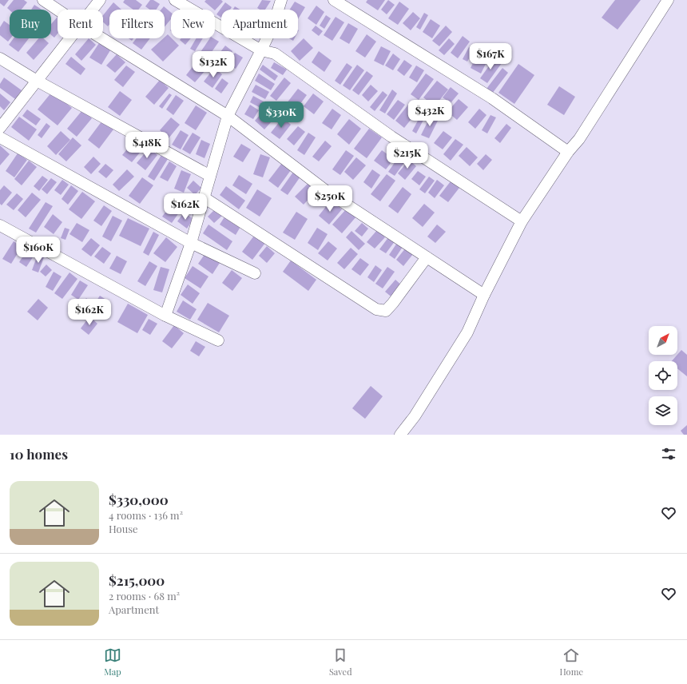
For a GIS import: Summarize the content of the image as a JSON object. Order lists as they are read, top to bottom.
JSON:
{
  "north": "top right",
  "page": {
    "chip": [
      "Buy",
      "Rent",
      "Filters",
      "New",
      "Apartment"
    ],
    "price": [
      "$167K",
      "$132K",
      "$432K",
      "$330K",
      "$418K",
      "$215K",
      "$250K",
      "$162K",
      "$160K",
      "$162K"
    ],
    "heading": "10 homes",
    "list": [
      {
        "name": "$330,000",
        "note": "4 rooms · 136 m² · House"
      },
      {
        "name": "$215,000",
        "note": "2 rooms · 68 m² · Apartment"
      }
    ],
    "tabs": ["Map", "Saved", "Home"]
  }
}
